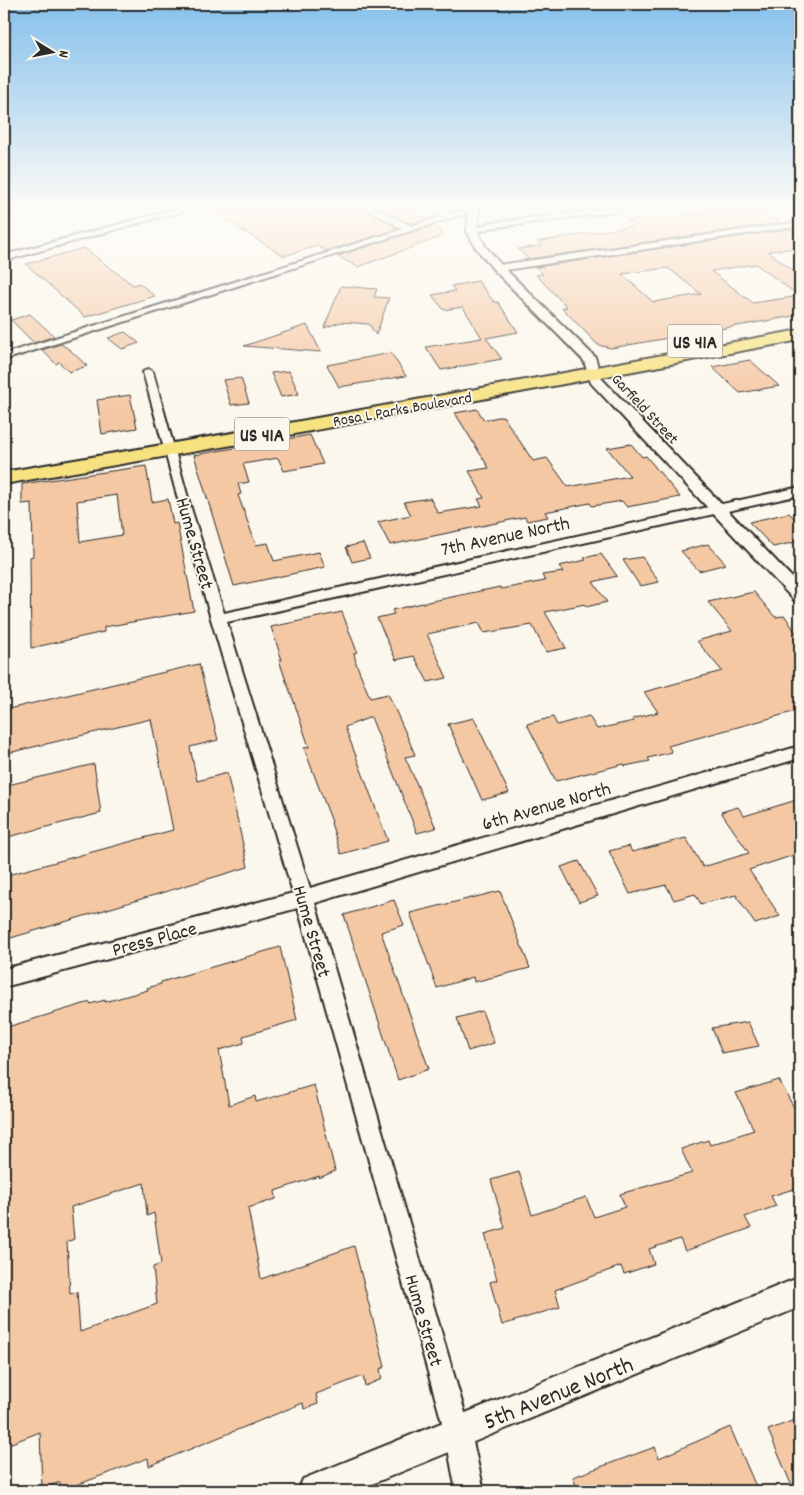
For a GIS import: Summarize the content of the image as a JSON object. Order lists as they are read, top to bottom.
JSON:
{
  "streets": {
    "main road": ["US 41A", "Rosa L Parks Boulevard"],
    "street": [
      "Garfield Street",
      "7th Avenue North",
      "Hume Street",
      "6th Avenue North",
      "Press Place",
      "5th Avenue North"
    ]
  },
  "crossings": [
    ["Rosa L Parks Boulevard", "Garfield Street"],
    ["Rosa L Parks Boulevard", "Hume Street"],
    ["Garfield Street", "7th Avenue North"],
    ["7th Avenue North", "Hume Street"],
    ["Hume Street", "6th Avenue North"],
    ["Hume Street", "Press Place"],
    ["Hume Street", "5th Avenue North"],
    ["6th Avenue North", "Press Place"]
  ],
  "north": "right"
}
